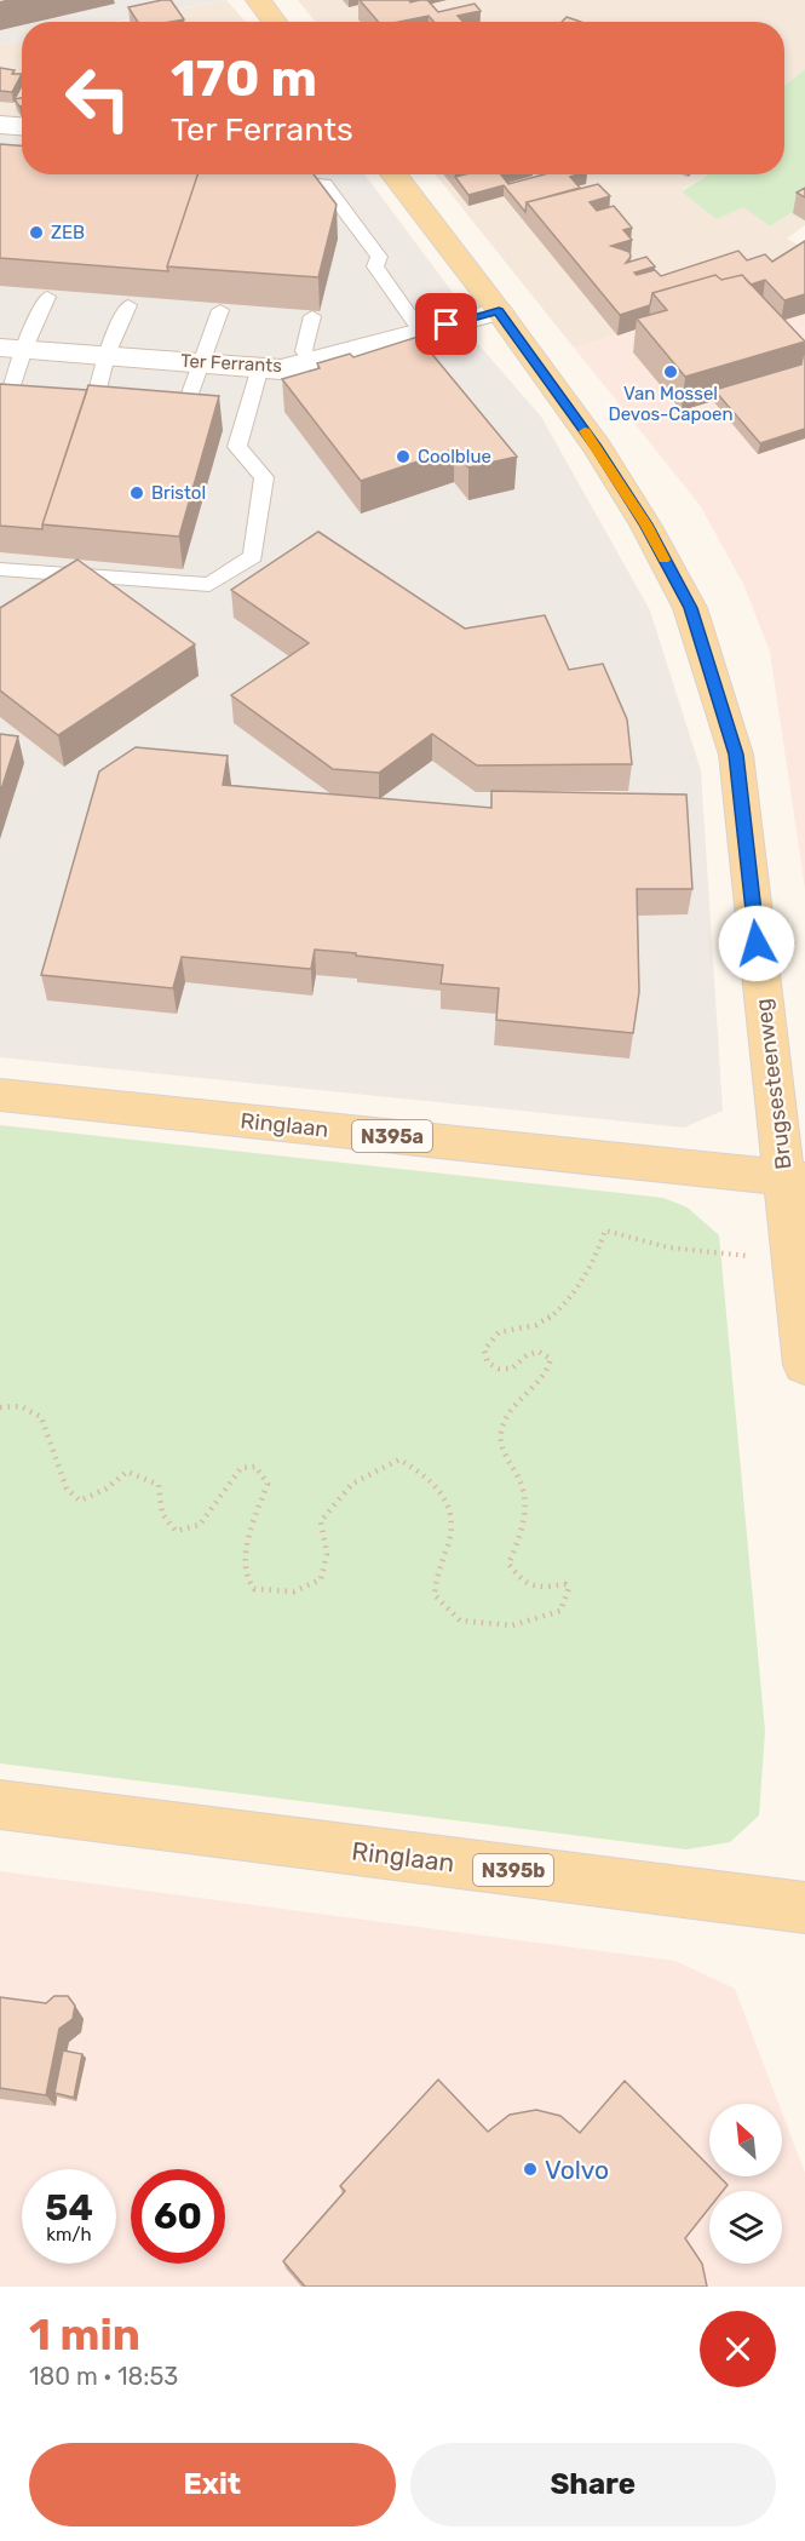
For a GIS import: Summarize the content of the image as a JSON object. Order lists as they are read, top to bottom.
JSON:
{
  "streets": {
    "main road": [
      "Brugsesteenweg",
      "Ringlaan",
      "N395a",
      "N395b"
    ],
    "street": ["Ter Ferrants"]
  },
  "crossings": [
    ["Ter Ferrants", "Brugsesteenweg"],
    ["Brugsesteenweg", "Ringlaan"]
  ],
  "places": [
    "ZEB",
    "Van Mossel Devos-Capoen",
    "Coolblue",
    "Bristol",
    "Volvo"
  ],
  "north": "top left",
  "page": {
    "turn": ["170 m", "Ter Ferrants"],
    "speed": "54 km/h",
    "limit": "60",
    "heading": ["1 min", "180 m · 18:53"],
    "buttons": ["Exit", "Share"]
  }
}
